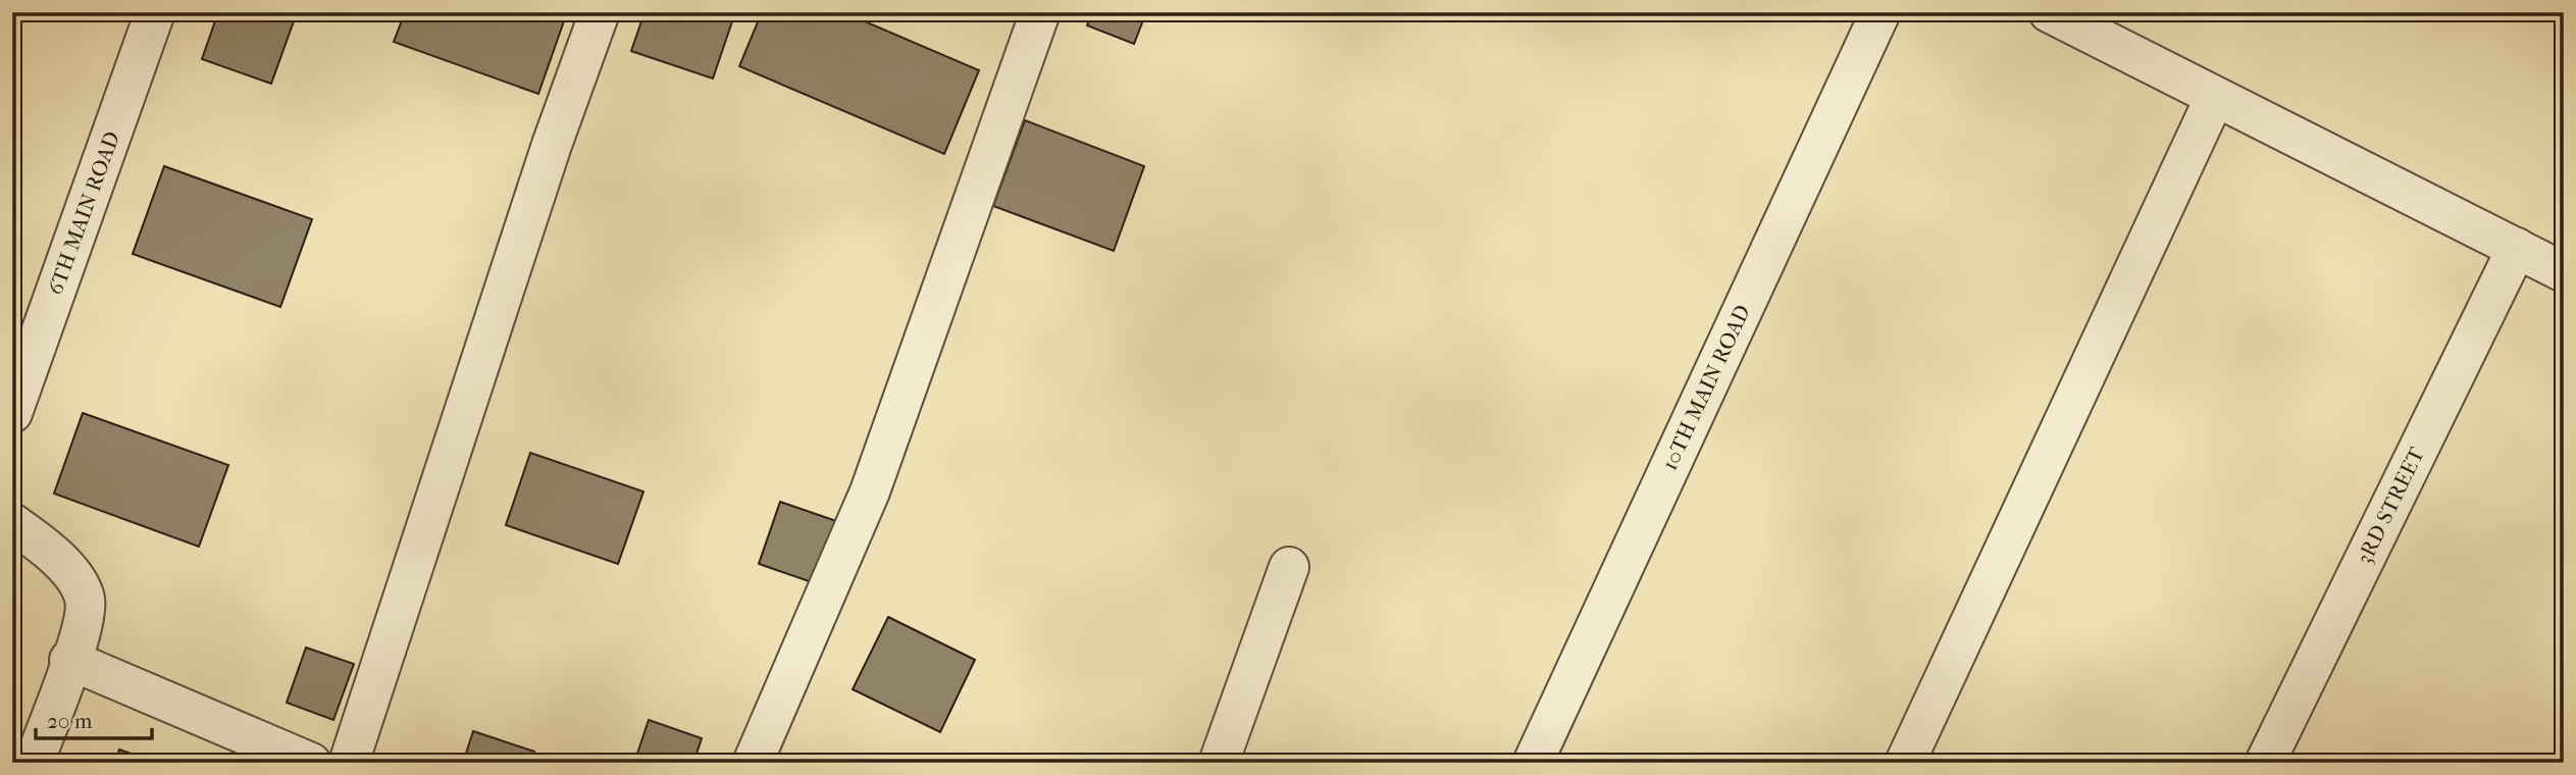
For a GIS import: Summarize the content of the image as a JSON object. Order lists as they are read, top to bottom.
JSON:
{
  "streets": {
    "street": ["6TH MAIN ROAD", "10TH MAIN ROAD", "3RD STREET"]
  },
  "scale_bar": "20 m"
}
